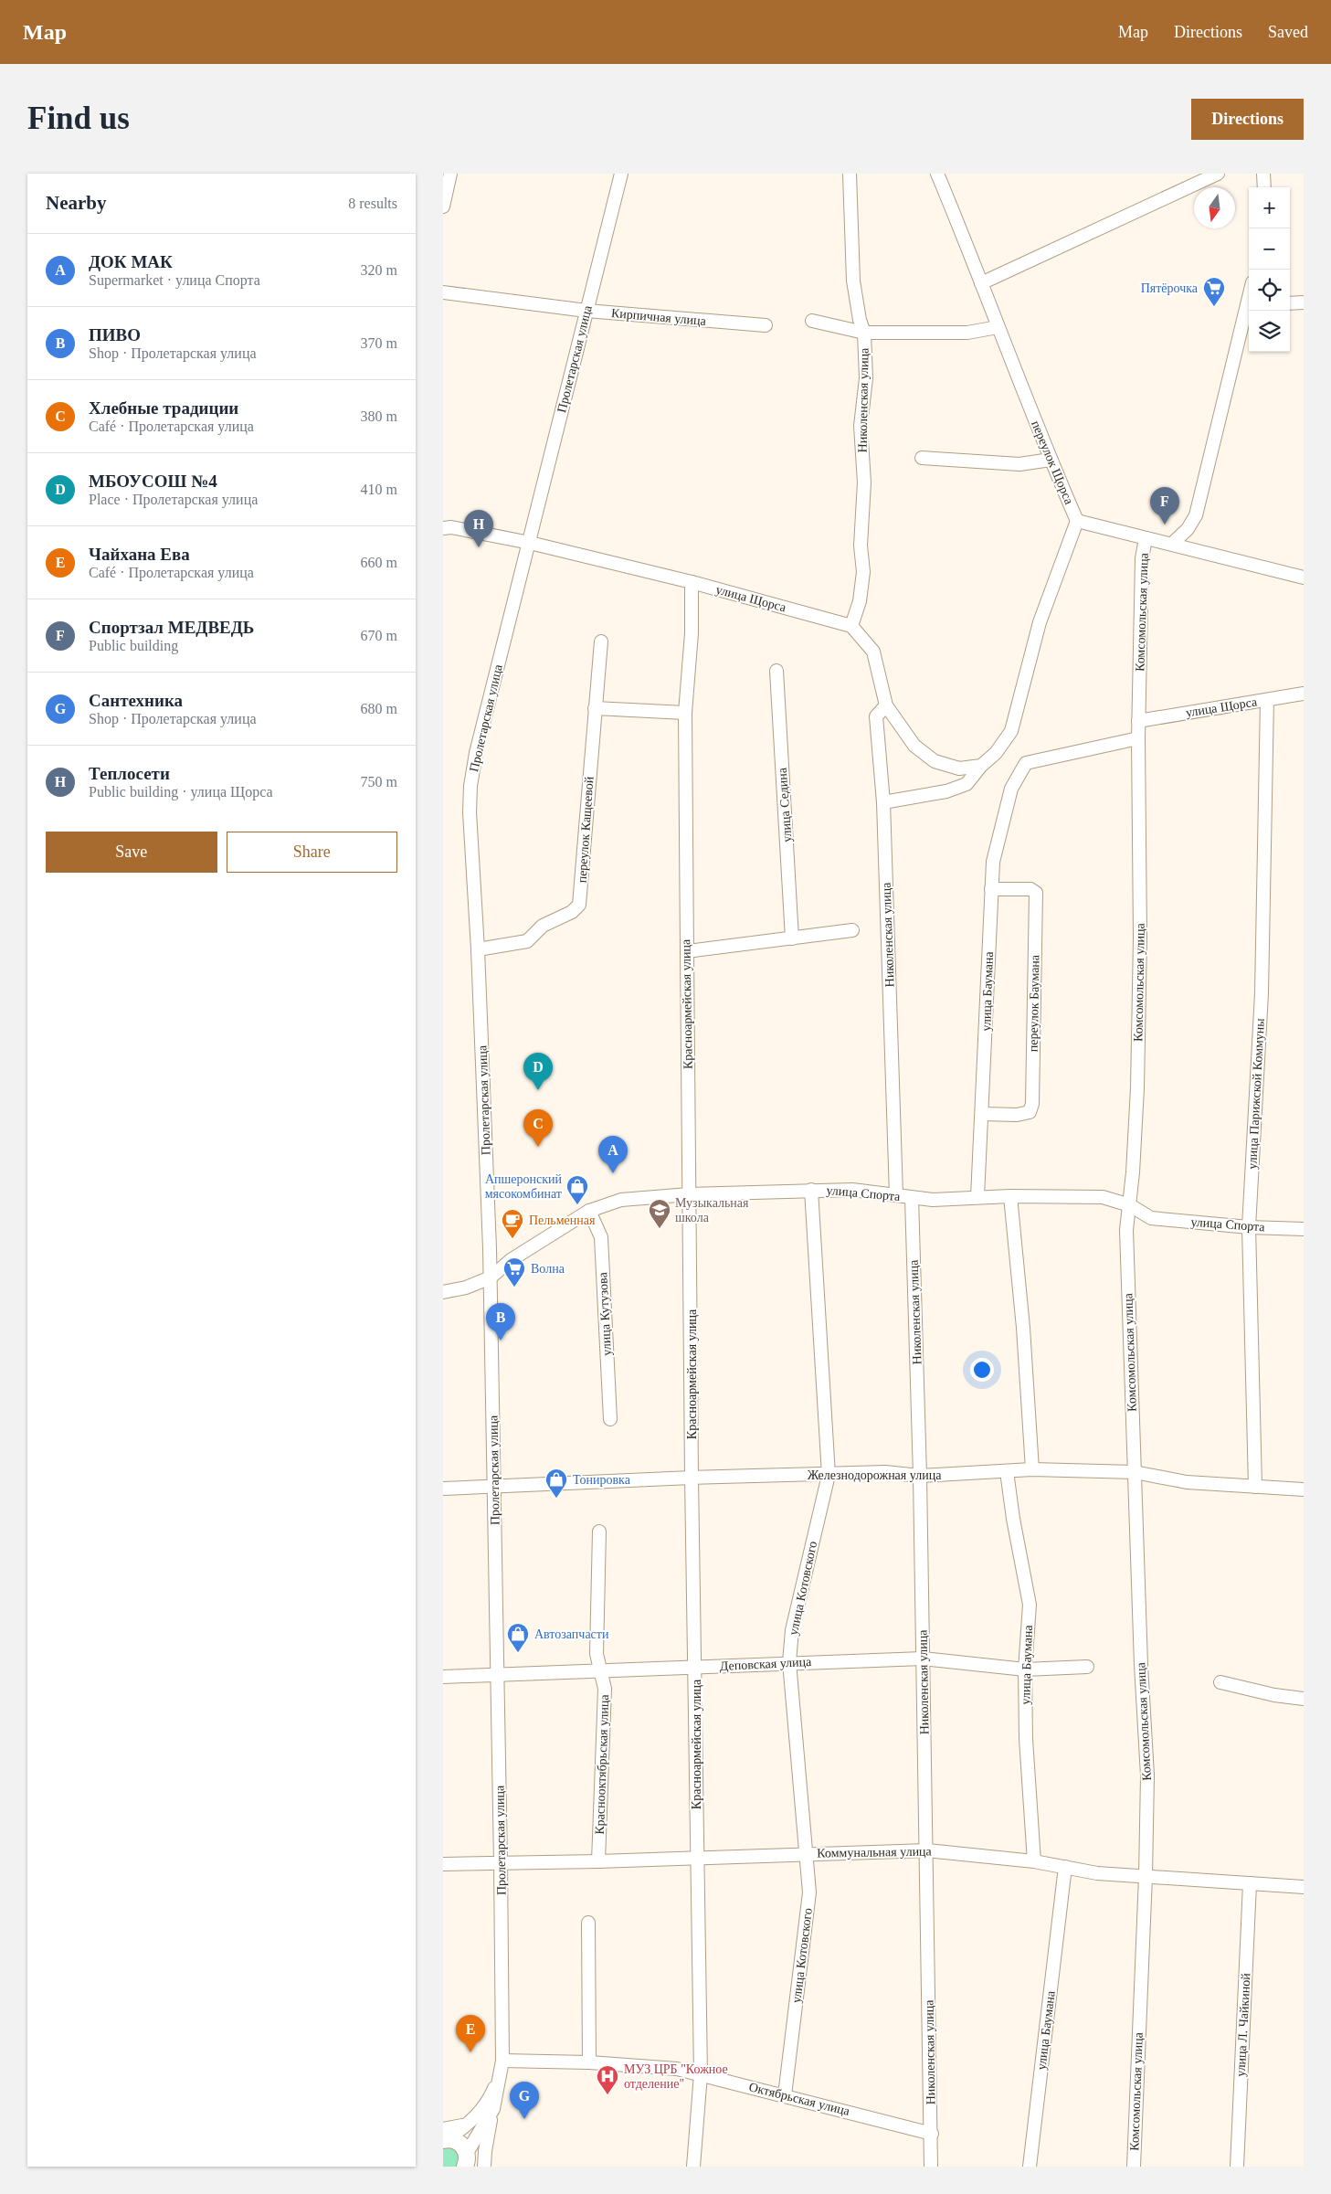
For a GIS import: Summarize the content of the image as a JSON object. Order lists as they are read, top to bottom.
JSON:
{
  "streets": {
    "street": [
      "Кирпичная улица",
      "Пролетарская улица",
      "Николенская улица",
      "переулок Щорса",
      "улица Щорса",
      "Комсомольская улица",
      "улица Седина",
      "переулок Кащеевой",
      "улица Баумана",
      "переулок Баумана",
      "Красноармейская улица",
      "улица Парижской Коммуны",
      "улица Спорта",
      "улица Кутузова",
      "Железнодорожная улица",
      "улица Котовского",
      "Деповская улица",
      "Краснооктябрьская улица",
      "Коммунальная улица",
      "улица Л. Чайкиной",
      "Октябрьская улица"
    ]
  },
  "crossings": [
    ["Кирпичная улица", "Пролетарская улица"],
    ["Пролетарская улица", "улица Щорса"],
    ["Пролетарская улица", "переулок Кащеевой"],
    ["Пролетарская улица", "улица Спорта"],
    ["Пролетарская улица", "Железнодорожная улица"],
    ["Пролетарская улица", "Деповская улица"],
    ["Пролетарская улица", "Коммунальная улица"],
    ["Пролетарская улица", "Октябрьская улица"],
    ["Николенская улица", "улица Щорса"],
    ["Николенская улица", "улица Спорта"],
    ["Николенская улица", "Железнодорожная улица"],
    ["Николенская улица", "Деповская улица"],
    ["Николенская улица", "Коммунальная улица"],
    ["Николенская улица", "Октябрьская улица"],
    ["улица Щорса", "Комсомольская улица"],
    ["улица Щорса", "Красноармейская улица"],
    ["улица Щорса", "улица Парижской Коммуны"],
    ["Комсомольская улица", "улица Баумана"],
    ["Комсомольская улица", "улица Спорта"],
    ["Комсомольская улица", "Железнодорожная улица"],
    ["Комсомольская улица", "Коммунальная улица"],
    ["улица Баумана", "переулок Баумана"],
    ["улица Баумана", "улица Спорта"],
    ["улица Баумана", "Железнодорожная улица"],
    ["улица Баумана", "Деповская улица"],
    ["улица Баумана", "Коммунальная улица"],
    ["Красноармейская улица", "улица Спорта"],
    ["Красноармейская улица", "Железнодорожная улица"],
    ["Красноармейская улица", "Деповская улица"],
    ["Красноармейская улица", "Коммунальная улица"],
    ["Красноармейская улица", "Октябрьская улица"],
    ["улица Парижской Коммуны", "улица Спорта"],
    ["улица Парижской Коммуны", "Железнодорожная улица"],
    ["улица Спорта", "улица Кутузова"],
    ["улица Спорта", "улица Котовского"],
    ["Железнодорожная улица", "улица Котовского"],
    ["улица Котовского", "Деповская улица"],
    ["улица Котовского", "Коммунальная улица"],
    ["улица Котовского", "Октябрьская улица"],
    ["Деповская улица", "Краснооктябрьская улица"],
    ["Краснооктябрьская улица", "Коммунальная улица"],
    ["Коммунальная улица", "улица Л. Чайкиной"]
  ],
  "places": {
    "supermarket": ["Пятёрочка", "Волна"],
    "shop": ["Апшеронский мясокомбинат", "Тонировка", "Автозапчасти"],
    "school or university": ["Музыкальная школа"],
    "cafe": ["Пельменная"],
    "hospital": ["МУЗ ЦРБ \"Кожное отделение\""]
  },
  "north": "bottom",
  "page": {
    "header": "Map",
    "nav": ["Map", "Directions", "Saved"],
    "buttons": [
      "Directions",
      ["Save", "Share"]
    ],
    "title": "Find us",
    "heading": ["Nearby", "8 results"],
    "map_buttons": ["+", "−"],
    "list": [
      {
        "mark": "A",
        "name": "ДОК МАК",
        "note": "Supermarket · улица Спорта",
        "value": "320 m"
      },
      {
        "mark": "B",
        "name": "ПИВО",
        "note": "Shop · Пролетарская улица",
        "value": "370 m"
      },
      {
        "mark": "C",
        "name": "Хлебные традиции",
        "note": "Café · Пролетарская улица",
        "value": "380 m"
      },
      {
        "mark": "D",
        "name": "МБОУСОШ №4",
        "note": "Place · Пролетарская улица",
        "value": "410 m"
      },
      {
        "mark": "E",
        "name": "Чайхана Ева",
        "note": "Café · Пролетарская улица",
        "value": "660 m"
      },
      {
        "mark": "F",
        "name": "Спортзал МЕДВЕДЬ",
        "note": "Public building",
        "value": "670 m"
      },
      {
        "mark": "G",
        "name": "Сантехника",
        "note": "Shop · Пролетарская улица",
        "value": "680 m"
      },
      {
        "mark": "H",
        "name": "Теплосети",
        "note": "Public building · улица Щорса",
        "value": "750 m"
      }
    ],
    "pins": [
      "F",
      "H",
      "D",
      "C",
      "A",
      "B",
      "E",
      "G"
    ]
  }
}
